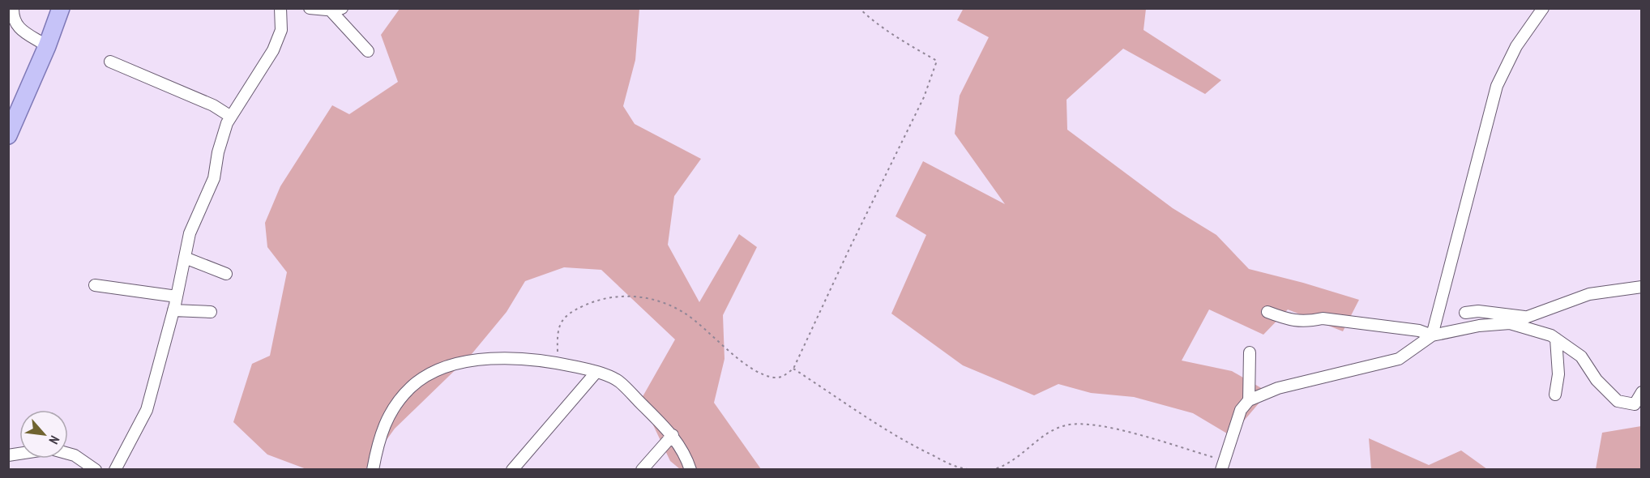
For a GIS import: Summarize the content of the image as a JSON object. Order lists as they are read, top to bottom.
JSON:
{
  "north": "bottom right"
}
